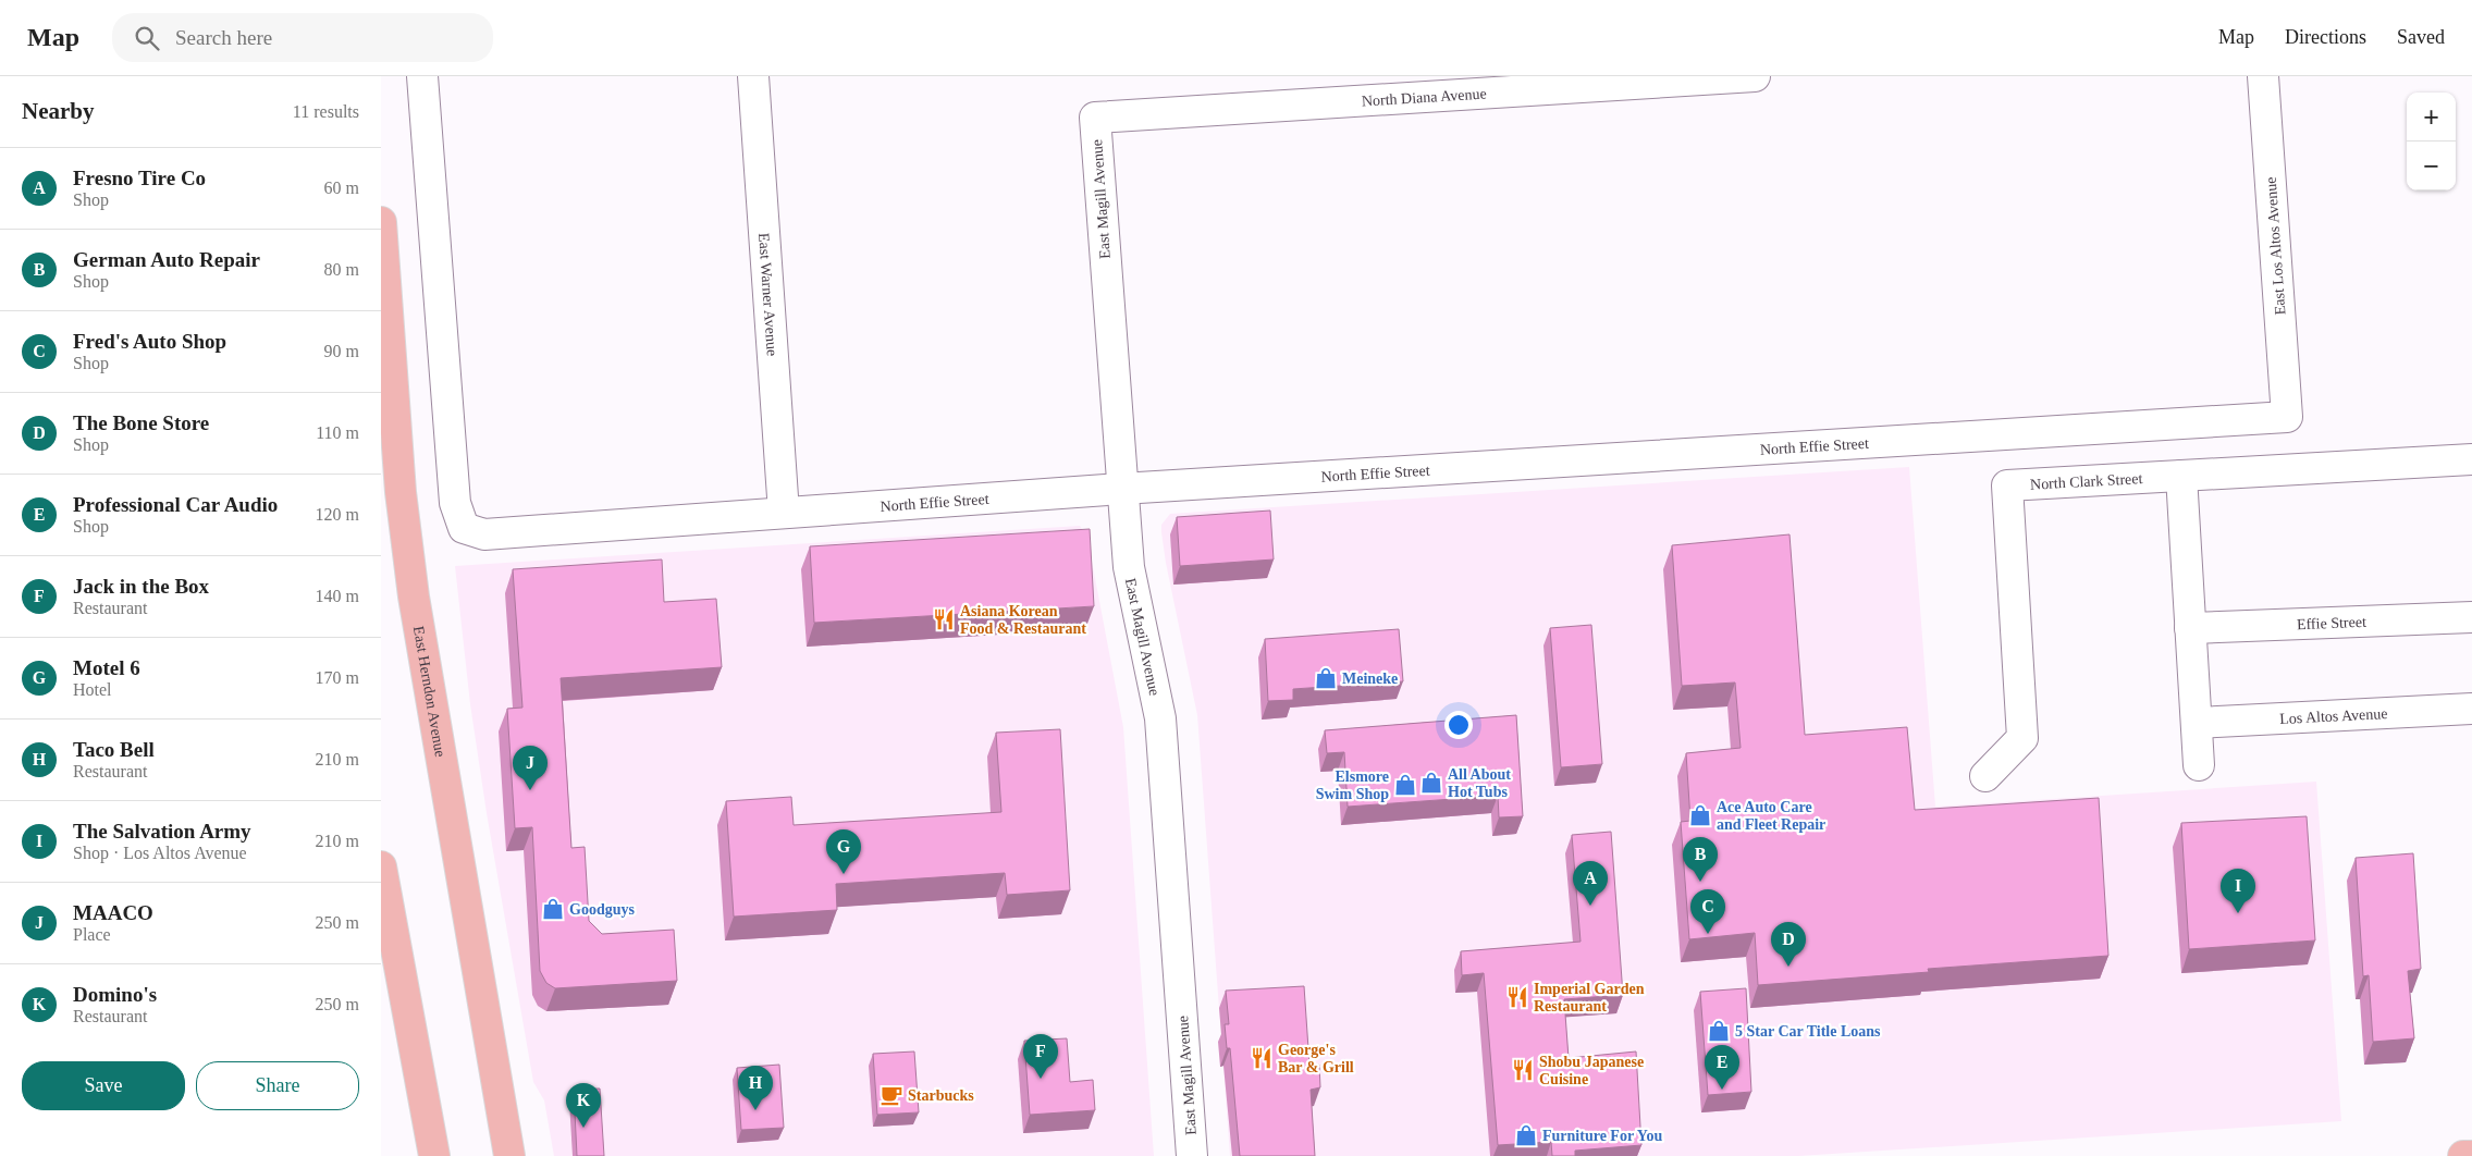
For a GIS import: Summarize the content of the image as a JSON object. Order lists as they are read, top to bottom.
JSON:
{
  "streets": {
    "main road": ["East Herndon Avenue"],
    "street": [
      "North Diana Avenue",
      "East Magill Avenue",
      "East Los Altos Avenue",
      "East Warner Avenue",
      "North Effie Street",
      "North Clark Street",
      "Effie Street",
      "Los Altos Avenue"
    ]
  },
  "crossings": [
    ["North Diana Avenue", "East Magill Avenue"],
    ["East Magill Avenue", "North Effie Street"],
    ["East Los Altos Avenue", "North Effie Street"],
    ["East Warner Avenue", "North Effie Street"]
  ],
  "places": {
    "restaurant": [
      "Asiana Korean Food & Restaurant",
      "Imperial Garden Restaurant",
      "George's Bar & Grill",
      "Shobu Japanese Cuisine"
    ],
    "shop": [
      "Meineke",
      "All About Hot Tubs",
      "Elsmore Swim Shop",
      "Ace Auto Care and Fleet Repair",
      "Goodguys",
      "5 Star Car Title Loans",
      "Furniture For You"
    ],
    "cafe": ["Starbucks"]
  },
  "page": {
    "header": "Map",
    "search": "Search here",
    "nav": ["Map", "Directions", "Saved"],
    "heading": ["Nearby", "11 results"],
    "map_buttons": ["+", "−"],
    "list": [
      {
        "mark": "A",
        "name": "Fresno Tire Co",
        "note": "Shop",
        "value": "60 m"
      },
      {
        "mark": "B",
        "name": "German Auto Repair",
        "note": "Shop",
        "value": "80 m"
      },
      {
        "mark": "C",
        "name": "Fred's Auto Shop",
        "note": "Shop",
        "value": "90 m"
      },
      {
        "mark": "D",
        "name": "The Bone Store",
        "note": "Shop",
        "value": "110 m"
      },
      {
        "mark": "E",
        "name": "Professional Car Audio",
        "note": "Shop",
        "value": "120 m"
      },
      {
        "mark": "F",
        "name": "Jack in the Box",
        "note": "Restaurant",
        "value": "140 m"
      },
      {
        "mark": "G",
        "name": "Motel 6",
        "note": "Hotel",
        "value": "170 m"
      },
      {
        "mark": "H",
        "name": "Taco Bell",
        "note": "Restaurant",
        "value": "210 m"
      },
      {
        "mark": "I",
        "name": "The Salvation Army",
        "note": "Shop · Los Altos Avenue",
        "value": "210 m"
      },
      {
        "mark": "J",
        "name": "MAACO",
        "note": "Place",
        "value": "250 m"
      },
      {
        "mark": "K",
        "name": "Domino's",
        "note": "Restaurant",
        "value": "250 m"
      }
    ],
    "pins": [
      "J",
      "G",
      "B",
      "A",
      "I",
      "C",
      "D",
      "F",
      "E",
      "H",
      "K"
    ],
    "buttons": ["Save", "Share"]
  }
}
